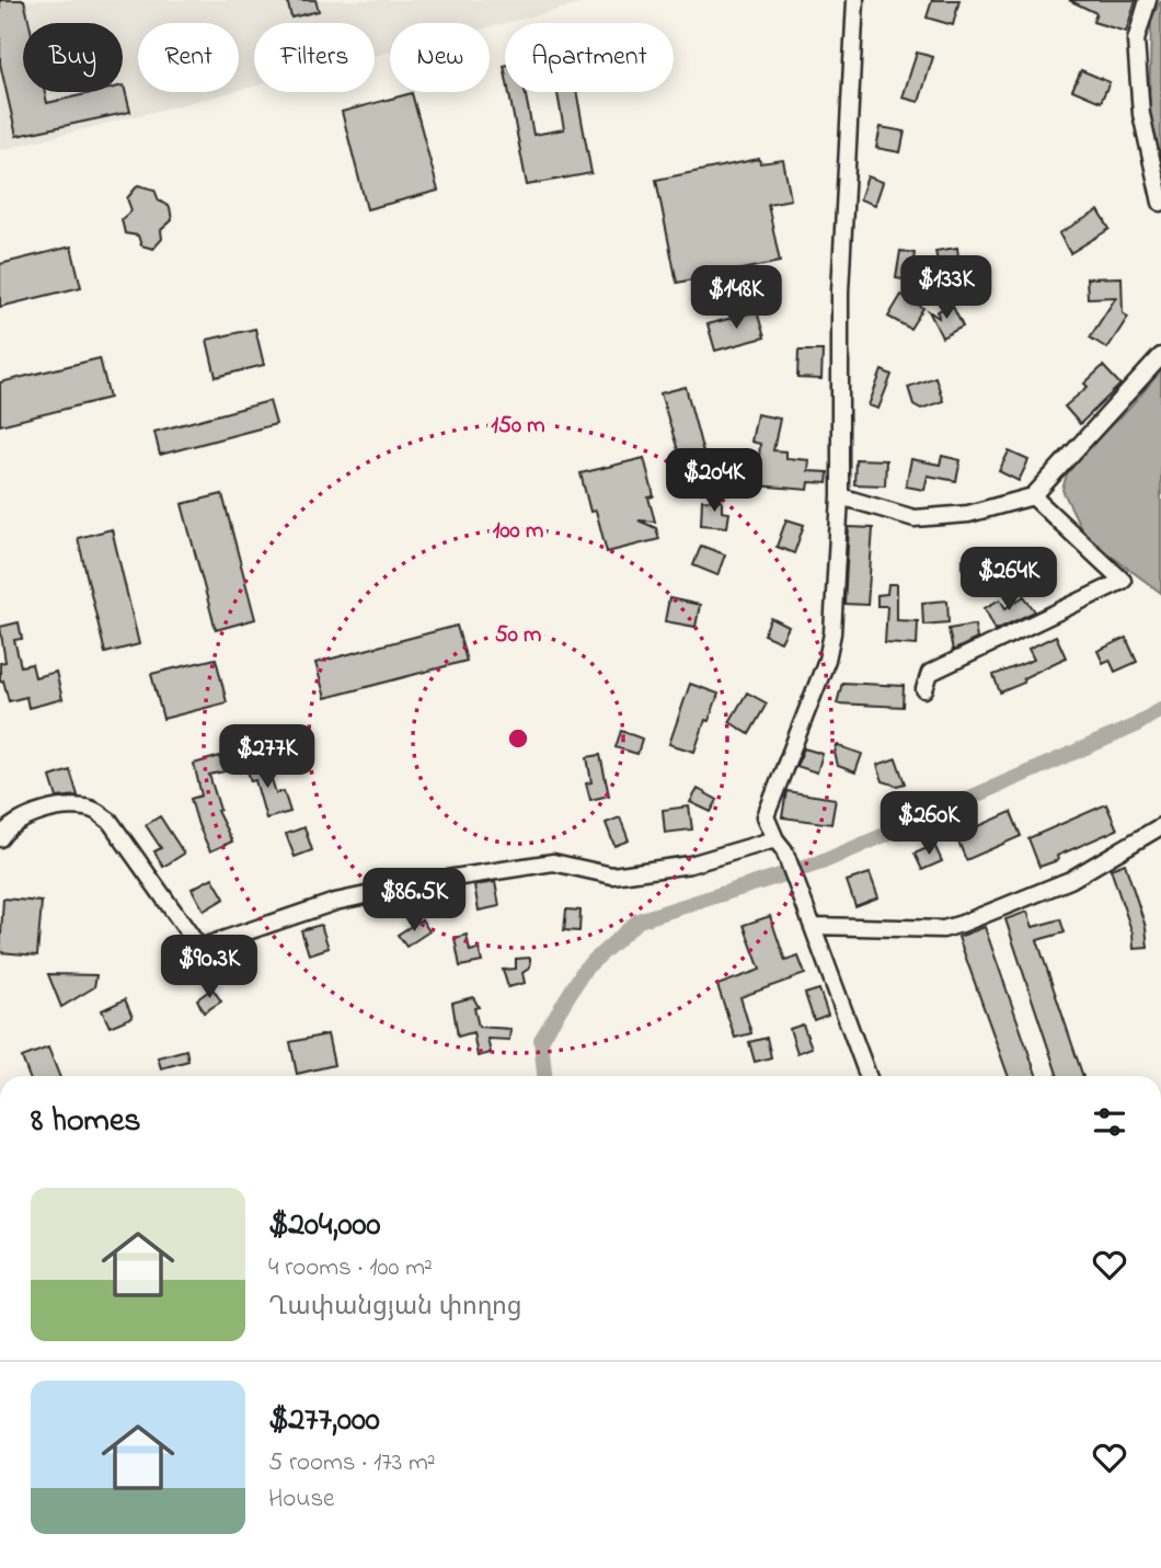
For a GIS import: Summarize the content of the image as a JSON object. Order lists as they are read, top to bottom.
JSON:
{
  "page": {
    "chip": [
      "Buy",
      "Rent",
      "Filters",
      "New",
      "Apartment"
    ],
    "price": [
      "$133K",
      "$148K",
      "$204K",
      "$264K",
      "$277K",
      "$260K",
      "$86.5K",
      "$90.3K"
    ],
    "heading": "8 homes",
    "list": [
      {
        "name": "$204,000",
        "note": "4 rooms · 100 m² · Ղափանցյան փողոց"
      },
      {
        "name": "$277,000",
        "note": "5 rooms · 173 m² · House"
      }
    ]
  },
  "rings": ["150 m", "100 m", "50 m"]
}
